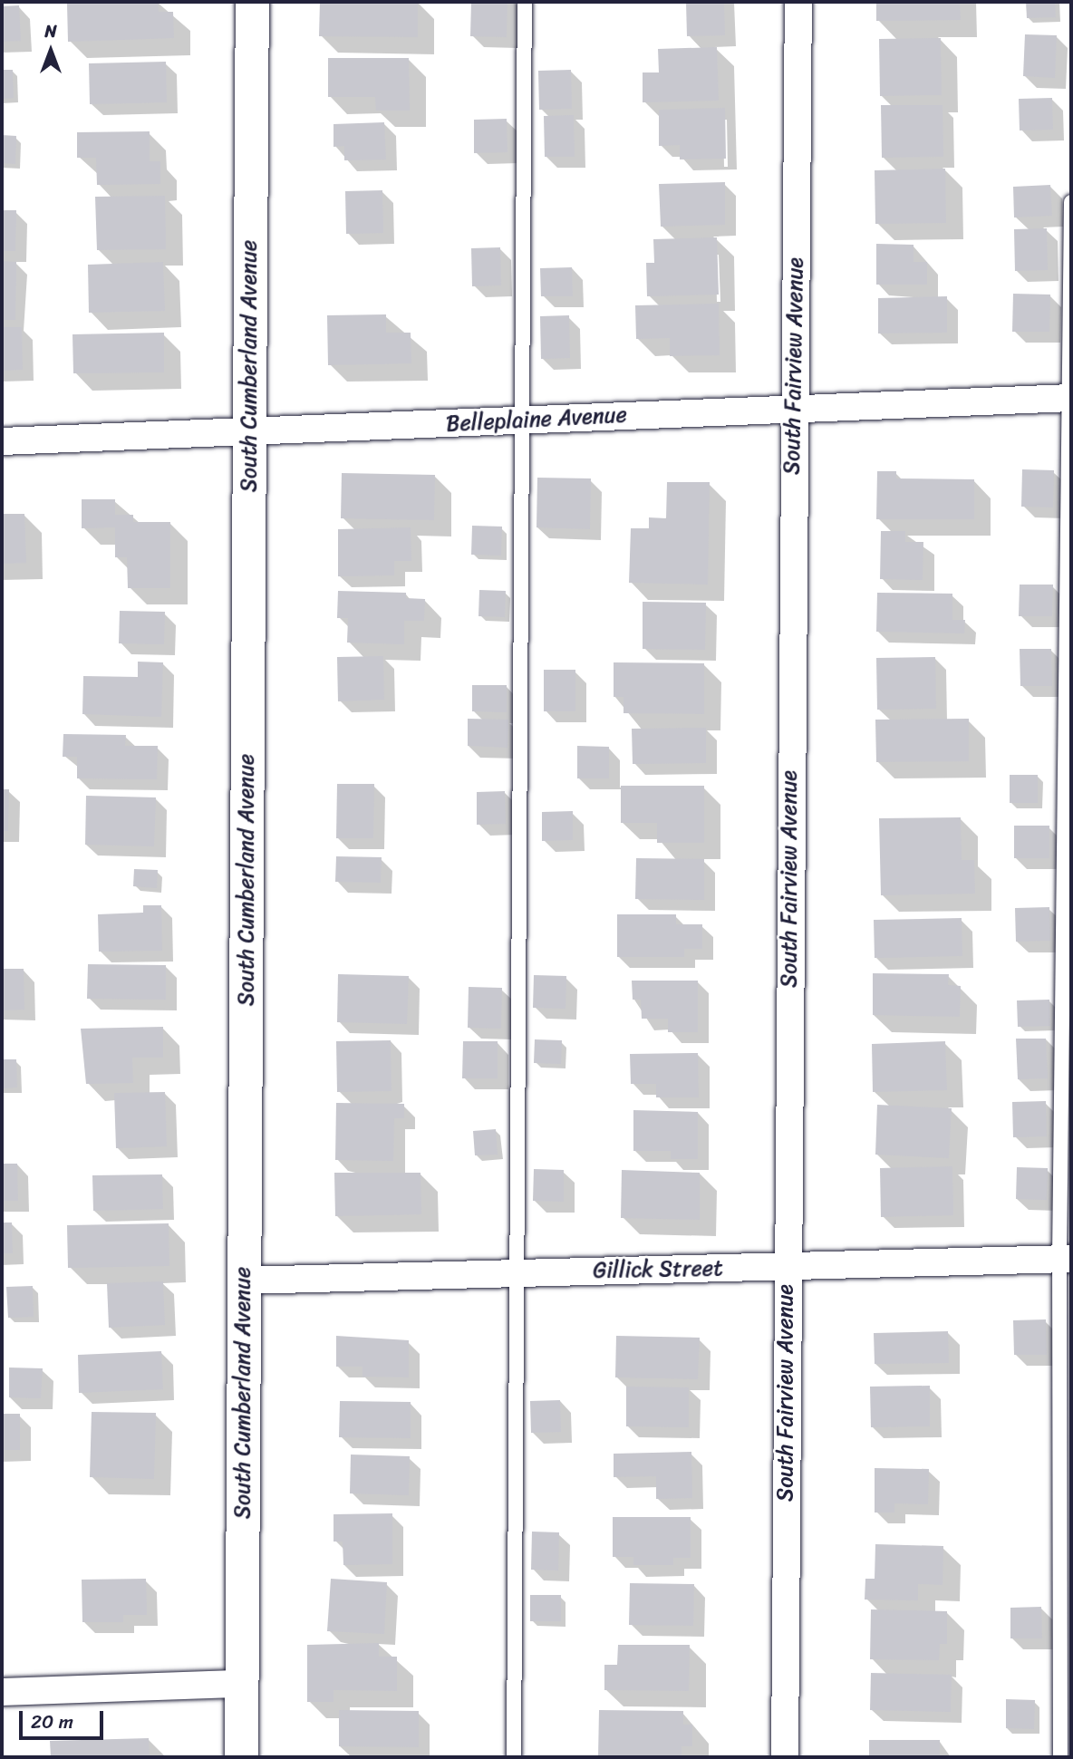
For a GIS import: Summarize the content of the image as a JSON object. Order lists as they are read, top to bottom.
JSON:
{
  "streets": {
    "street": [
      "South Cumberland Avenue",
      "South Fairview Avenue",
      "Belleplaine Avenue",
      "Gillick Street"
    ]
  },
  "crossings": [
    ["South Cumberland Avenue", "Belleplaine Avenue"],
    ["South Cumberland Avenue", "Gillick Street"],
    ["South Fairview Avenue", "Belleplaine Avenue"],
    ["South Fairview Avenue", "Gillick Street"]
  ],
  "scale_bar": "20 m",
  "north": "top"
}
